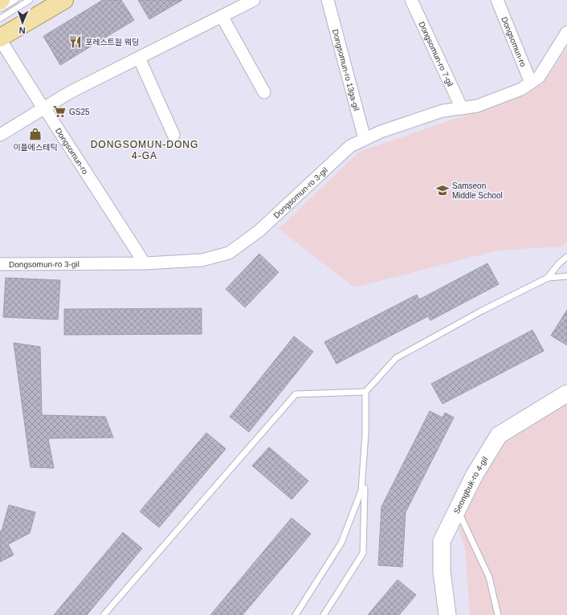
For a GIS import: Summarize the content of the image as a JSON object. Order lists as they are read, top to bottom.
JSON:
{
  "streets": {
    "main road": ["Dongsomun-ro"],
    "street": [
      "Dongsomun-ro 7-gil",
      "Dongsomun-ro 13ga-gil",
      "Dongsomun-ro 3-gil",
      "Seongbuk-ro 4-gil"
    ]
  },
  "crossings": [
    ["Dongsomun-ro", "Dongsomun-ro 3-gil"],
    ["Dongsomun-ro 7-gil", "Dongsomun-ro 3-gil"],
    ["Dongsomun-ro 13ga-gil", "Dongsomun-ro 3-gil"]
  ],
  "districts": ["DONGSOMUN-DONG 4-GA"],
  "places": {
    "restaurant": ["포레스트원 웨딩"],
    "supermarket": ["GS25"],
    "shop": ["이플에스테틱"],
    "school or university": ["Samseon Middle School"]
  },
  "north": "bottom"
}
